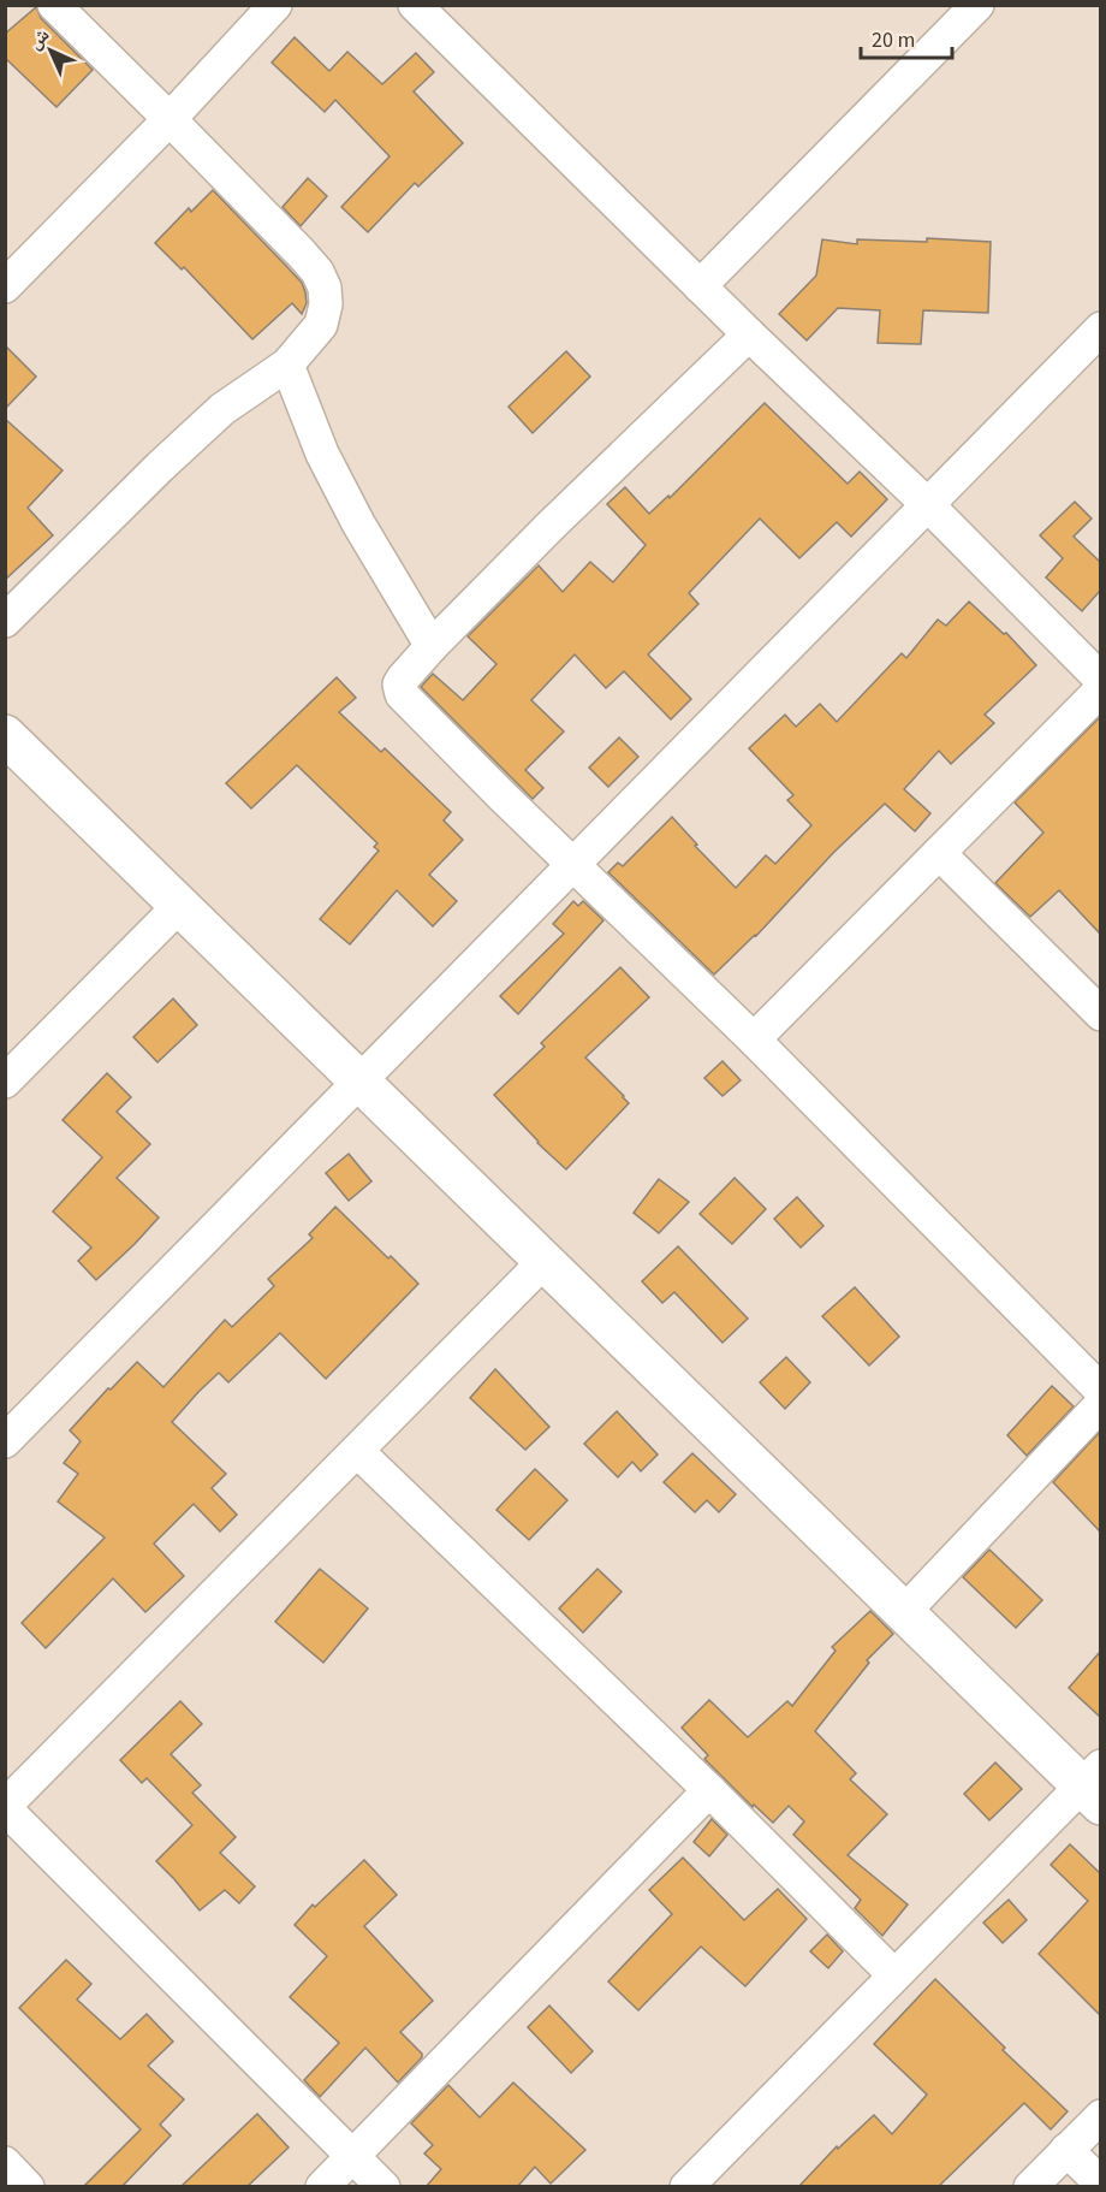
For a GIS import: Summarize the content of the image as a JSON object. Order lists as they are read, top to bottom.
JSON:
{
  "scale_bar": "20 m",
  "north": "top left"
}
